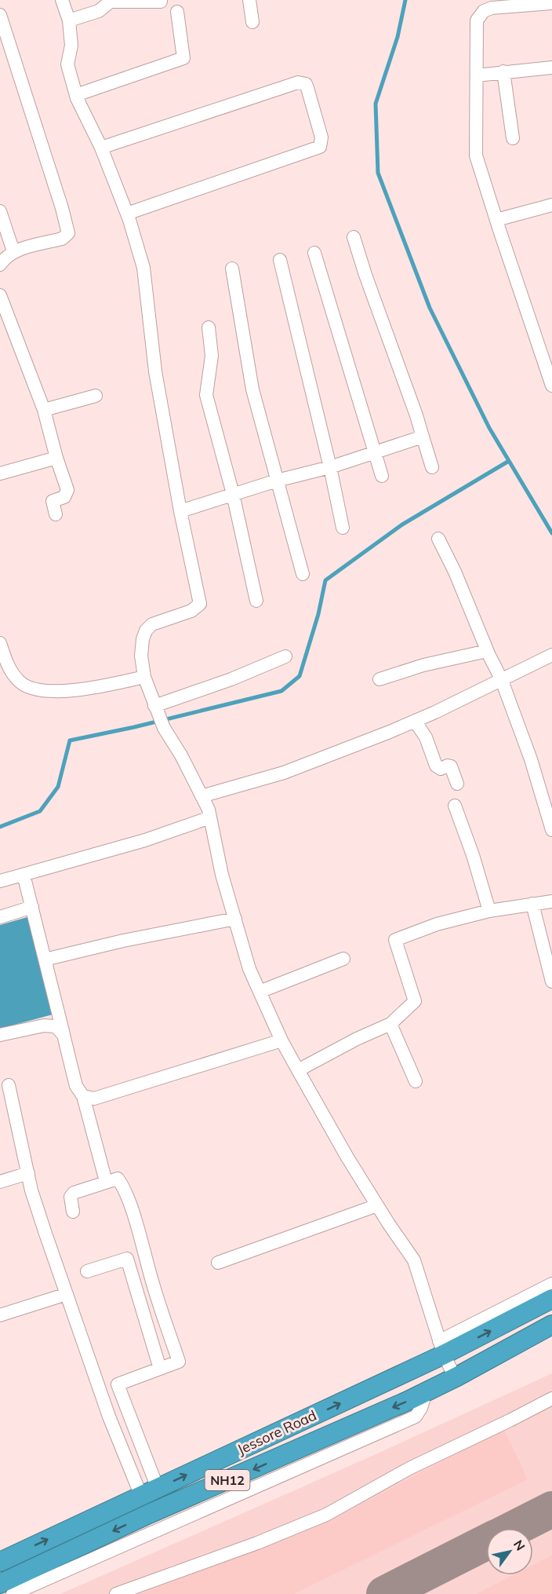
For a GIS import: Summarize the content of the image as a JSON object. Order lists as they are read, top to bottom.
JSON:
{
  "streets": {
    "highway": ["Jessore Road", "NH12"]
  },
  "north": "top right"
}
